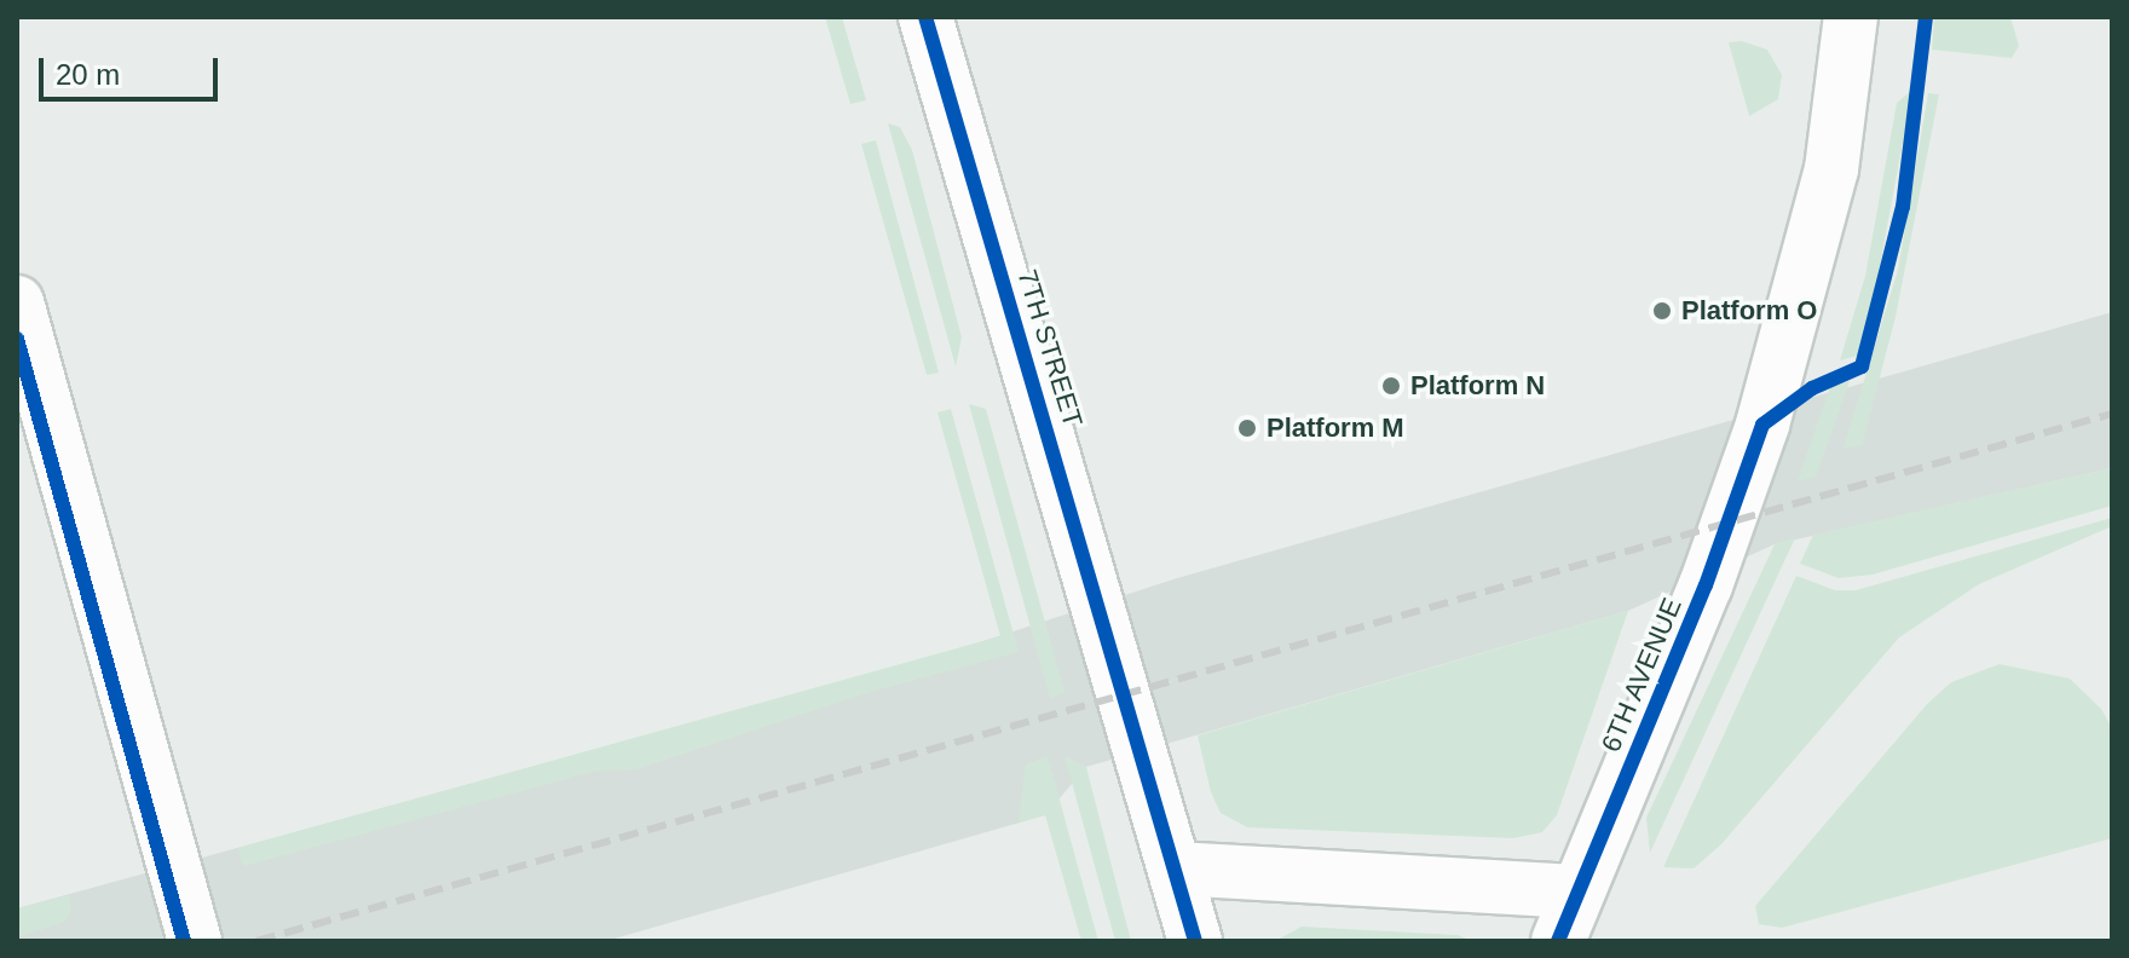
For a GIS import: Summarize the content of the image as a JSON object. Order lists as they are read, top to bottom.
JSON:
{
  "streets": {
    "main road": ["7TH STREET", "6TH AVENUE"]
  },
  "places": ["Platform O", "Platform N", "Platform M"],
  "scale_bar": "20 m"
}
